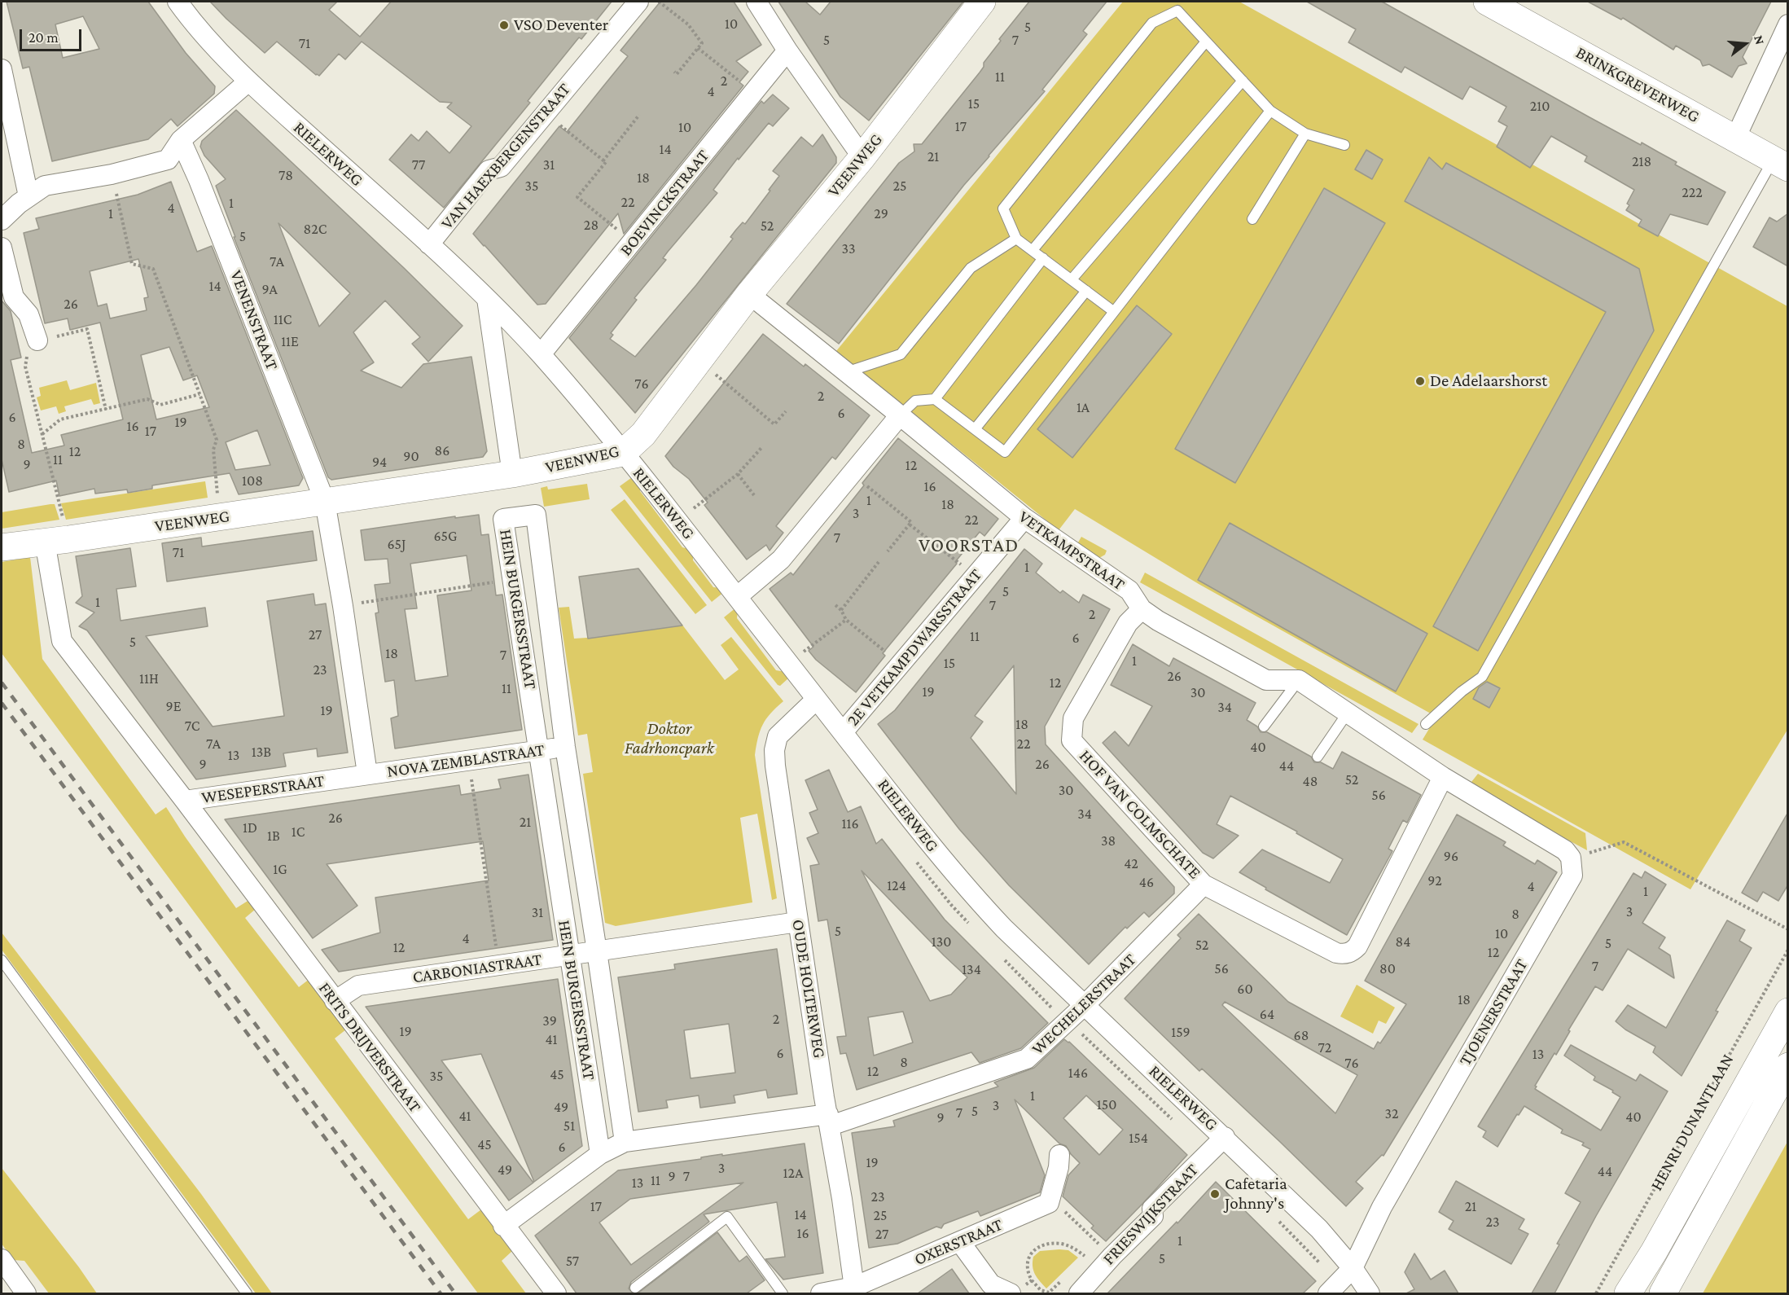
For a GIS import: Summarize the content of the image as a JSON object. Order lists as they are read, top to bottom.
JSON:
{
  "streets": {
    "street": [
      "BRINKGREVERWEG",
      "RIELERWEG",
      "VAN HAEXBERGENSTRAAT",
      "VEENWEG",
      "BOEVINCKSTRAAT",
      "VENENSTRAAT",
      "VETKAMPSTRAAT",
      "HEIN BURGERSSTRAAT",
      "2E VETKAMPDWARSSTRAAT",
      "NOVA ZEMBLASTRAAT",
      "WESEPERSTRAAT",
      "HOF VAN COLMSCHATE",
      "CARBONIASTRAAT",
      "OUDE HOLTERWEG",
      "WECHELERSTRAAT",
      "TJOENERSTRAAT",
      "FRITS DRIJVERSTRAAT",
      "HENRI DUNANTLAAN",
      "FRIESWIJKSTRAAT",
      "OXERSTRAAT"
    ]
  },
  "crossings": [
    ["RIELERWEG", "VAN HAEXBERGENSTRAAT"],
    ["RIELERWEG", "VEENWEG"],
    ["RIELERWEG", "BOEVINCKSTRAAT"],
    ["RIELERWEG", "2E VETKAMPDWARSSTRAAT"],
    ["RIELERWEG", "OUDE HOLTERWEG"],
    ["RIELERWEG", "WECHELERSTRAAT"],
    ["RIELERWEG", "TJOENERSTRAAT"],
    ["RIELERWEG", "FRIESWIJKSTRAAT"],
    ["VEENWEG", "VENENSTRAAT"],
    ["VEENWEG", "VETKAMPSTRAAT"],
    ["VEENWEG", "WESEPERSTRAAT"],
    ["VETKAMPSTRAAT", "2E VETKAMPDWARSSTRAAT"],
    ["VETKAMPSTRAAT", "HOF VAN COLMSCHATE"],
    ["HEIN BURGERSSTRAAT", "NOVA ZEMBLASTRAAT"],
    ["HEIN BURGERSSTRAAT", "CARBONIASTRAAT"],
    ["HEIN BURGERSSTRAAT", "WECHELERSTRAAT"],
    ["NOVA ZEMBLASTRAAT", "WESEPERSTRAAT"],
    ["WESEPERSTRAAT", "FRITS DRIJVERSTRAAT"],
    ["HOF VAN COLMSCHATE", "WECHELERSTRAAT"],
    ["CARBONIASTRAAT", "OUDE HOLTERWEG"],
    ["CARBONIASTRAAT", "FRITS DRIJVERSTRAAT"],
    ["OUDE HOLTERWEG", "WECHELERSTRAAT"],
    ["OUDE HOLTERWEG", "OXERSTRAAT"],
    ["WECHELERSTRAAT", "FRITS DRIJVERSTRAAT"]
  ],
  "districts": ["VOORSTAD"],
  "parks": ["Doktor Fadrhoncpark"],
  "places": ["VSO Deventer", "De Adelaarshorst", "Cafetaria Johnny's"],
  "house_numbers": [
    "10",
    "5",
    "5",
    "7",
    "71",
    "11",
    "2",
    "4",
    "15",
    "210",
    "17",
    "10",
    "14",
    "21",
    "218",
    "77",
    "31",
    "78",
    "18",
    "35",
    "25",
    "222",
    "22",
    "1",
    "4",
    "1",
    "29",
    "28",
    "52",
    "82C",
    "5",
    "33",
    "7A",
    "14",
    "9A",
    "26",
    "11C",
    "11E",
    "76",
    "2",
    "1A",
    "6",
    "6",
    "19",
    "16",
    "17",
    "8",
    "86",
    "12",
    "90",
    "11",
    "94",
    "9",
    "12",
    "108",
    "16",
    "1",
    "18",
    "3",
    "22",
    "65G",
    "7",
    "65J",
    "71",
    "1",
    "5",
    "1",
    "7",
    "2",
    "27",
    "11",
    "6",
    "5",
    "18",
    "7",
    "1",
    "15",
    "23",
    "26",
    "11H",
    "12",
    "11",
    "19",
    "30",
    "9E",
    "34",
    "19",
    "18",
    "7C",
    "7A",
    "22",
    "40",
    "13B",
    "13",
    "9",
    "26",
    "44",
    "52",
    "48",
    "30",
    "56",
    "34",
    "26",
    "21",
    "116",
    "1D",
    "1C",
    "1B",
    "38",
    "96",
    "42",
    "1G",
    "92",
    "46",
    "124",
    "4",
    "1",
    "3",
    "31",
    "8",
    "5",
    "10",
    "4",
    "130",
    "84",
    "5",
    "52",
    "12",
    "12",
    "7",
    "56",
    "80",
    "134",
    "60",
    "18",
    "64",
    "2",
    "39",
    "19",
    "159",
    "68",
    "41",
    "72",
    "6",
    "13",
    "8",
    "76",
    "12",
    "146",
    "45",
    "35",
    "1",
    "150",
    "3",
    "49",
    "5",
    "7",
    "32",
    "41",
    "40",
    "9",
    "51",
    "154",
    "45",
    "6",
    "19",
    "3",
    "49",
    "44",
    "12A",
    "9",
    "7",
    "11",
    "13",
    "23",
    "17",
    "21",
    "14",
    "25",
    "23",
    "16",
    "27",
    "1",
    "5",
    "57"
  ],
  "scale_bar": "20 m",
  "north": "right"
}
